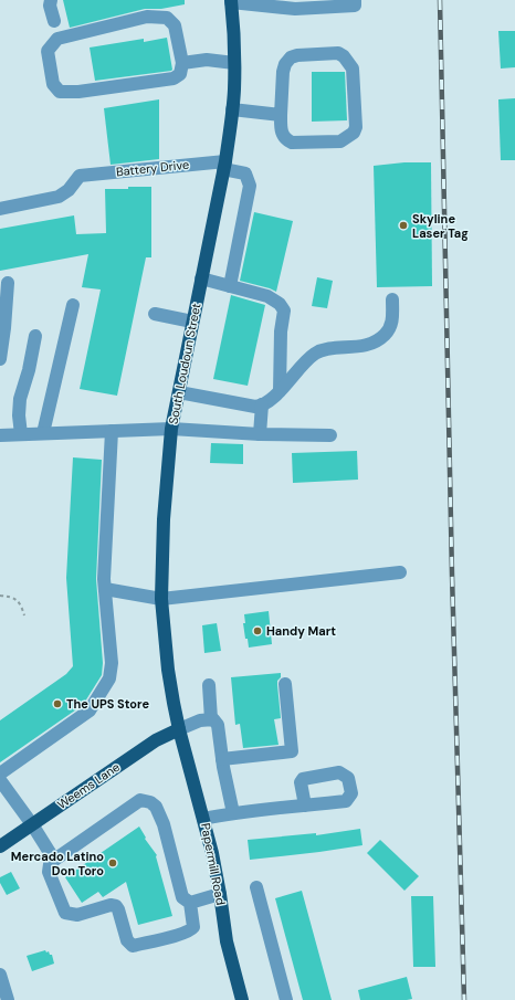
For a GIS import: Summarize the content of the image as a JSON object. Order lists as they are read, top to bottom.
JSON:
{
  "streets": {
    "main road": ["South Loudoun Street", "Weems Lane", "Papermill Road"],
    "street": ["Battery Drive"]
  },
  "crossings": [
    ["Battery Drive", "South Loudoun Street"],
    ["South Loudoun Street", "Weems Lane"],
    ["South Loudoun Street", "Papermill Road"],
    ["Weems Lane", "Papermill Road"]
  ],
  "places": [
    "Skyline Laser Tag",
    "Handy Mart",
    "The UPS Store",
    "Mercado Latino Don Toro"
  ]
}
